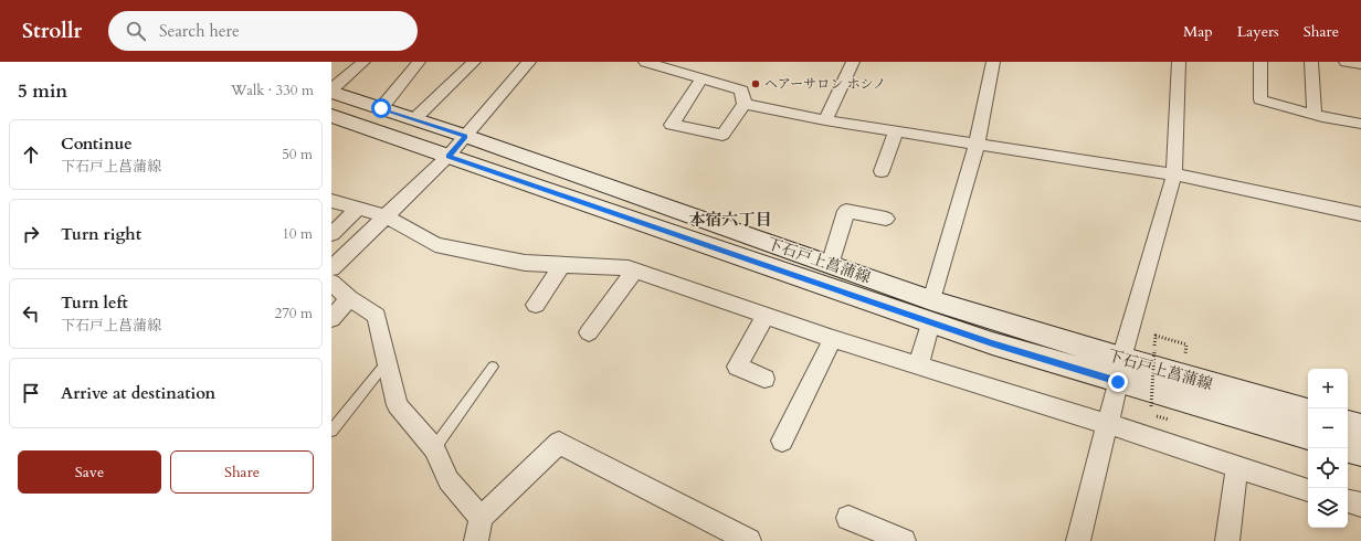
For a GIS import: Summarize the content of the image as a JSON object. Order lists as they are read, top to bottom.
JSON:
{
  "streets": {
    "main road": ["下石戸上菖蒲線"]
  },
  "districts": ["本宿六丁目"],
  "places": ["ヘアーサロン ホシノ"],
  "page": {
    "header": "Strollr",
    "search": "Search here",
    "nav": ["Map", "Layers", "Share"],
    "heading": ["5 min", "Walk · 330 m"],
    "list": [
      ["Continue", "下石戸上菖蒲線", "50 m"],
      ["Turn right", "10 m"],
      ["Turn left", "下石戸上菖蒲線", "270 m"],
      "Arrive at destination"
    ],
    "map_buttons": ["+", "−"],
    "buttons": ["Save", "Share"]
  }
}
